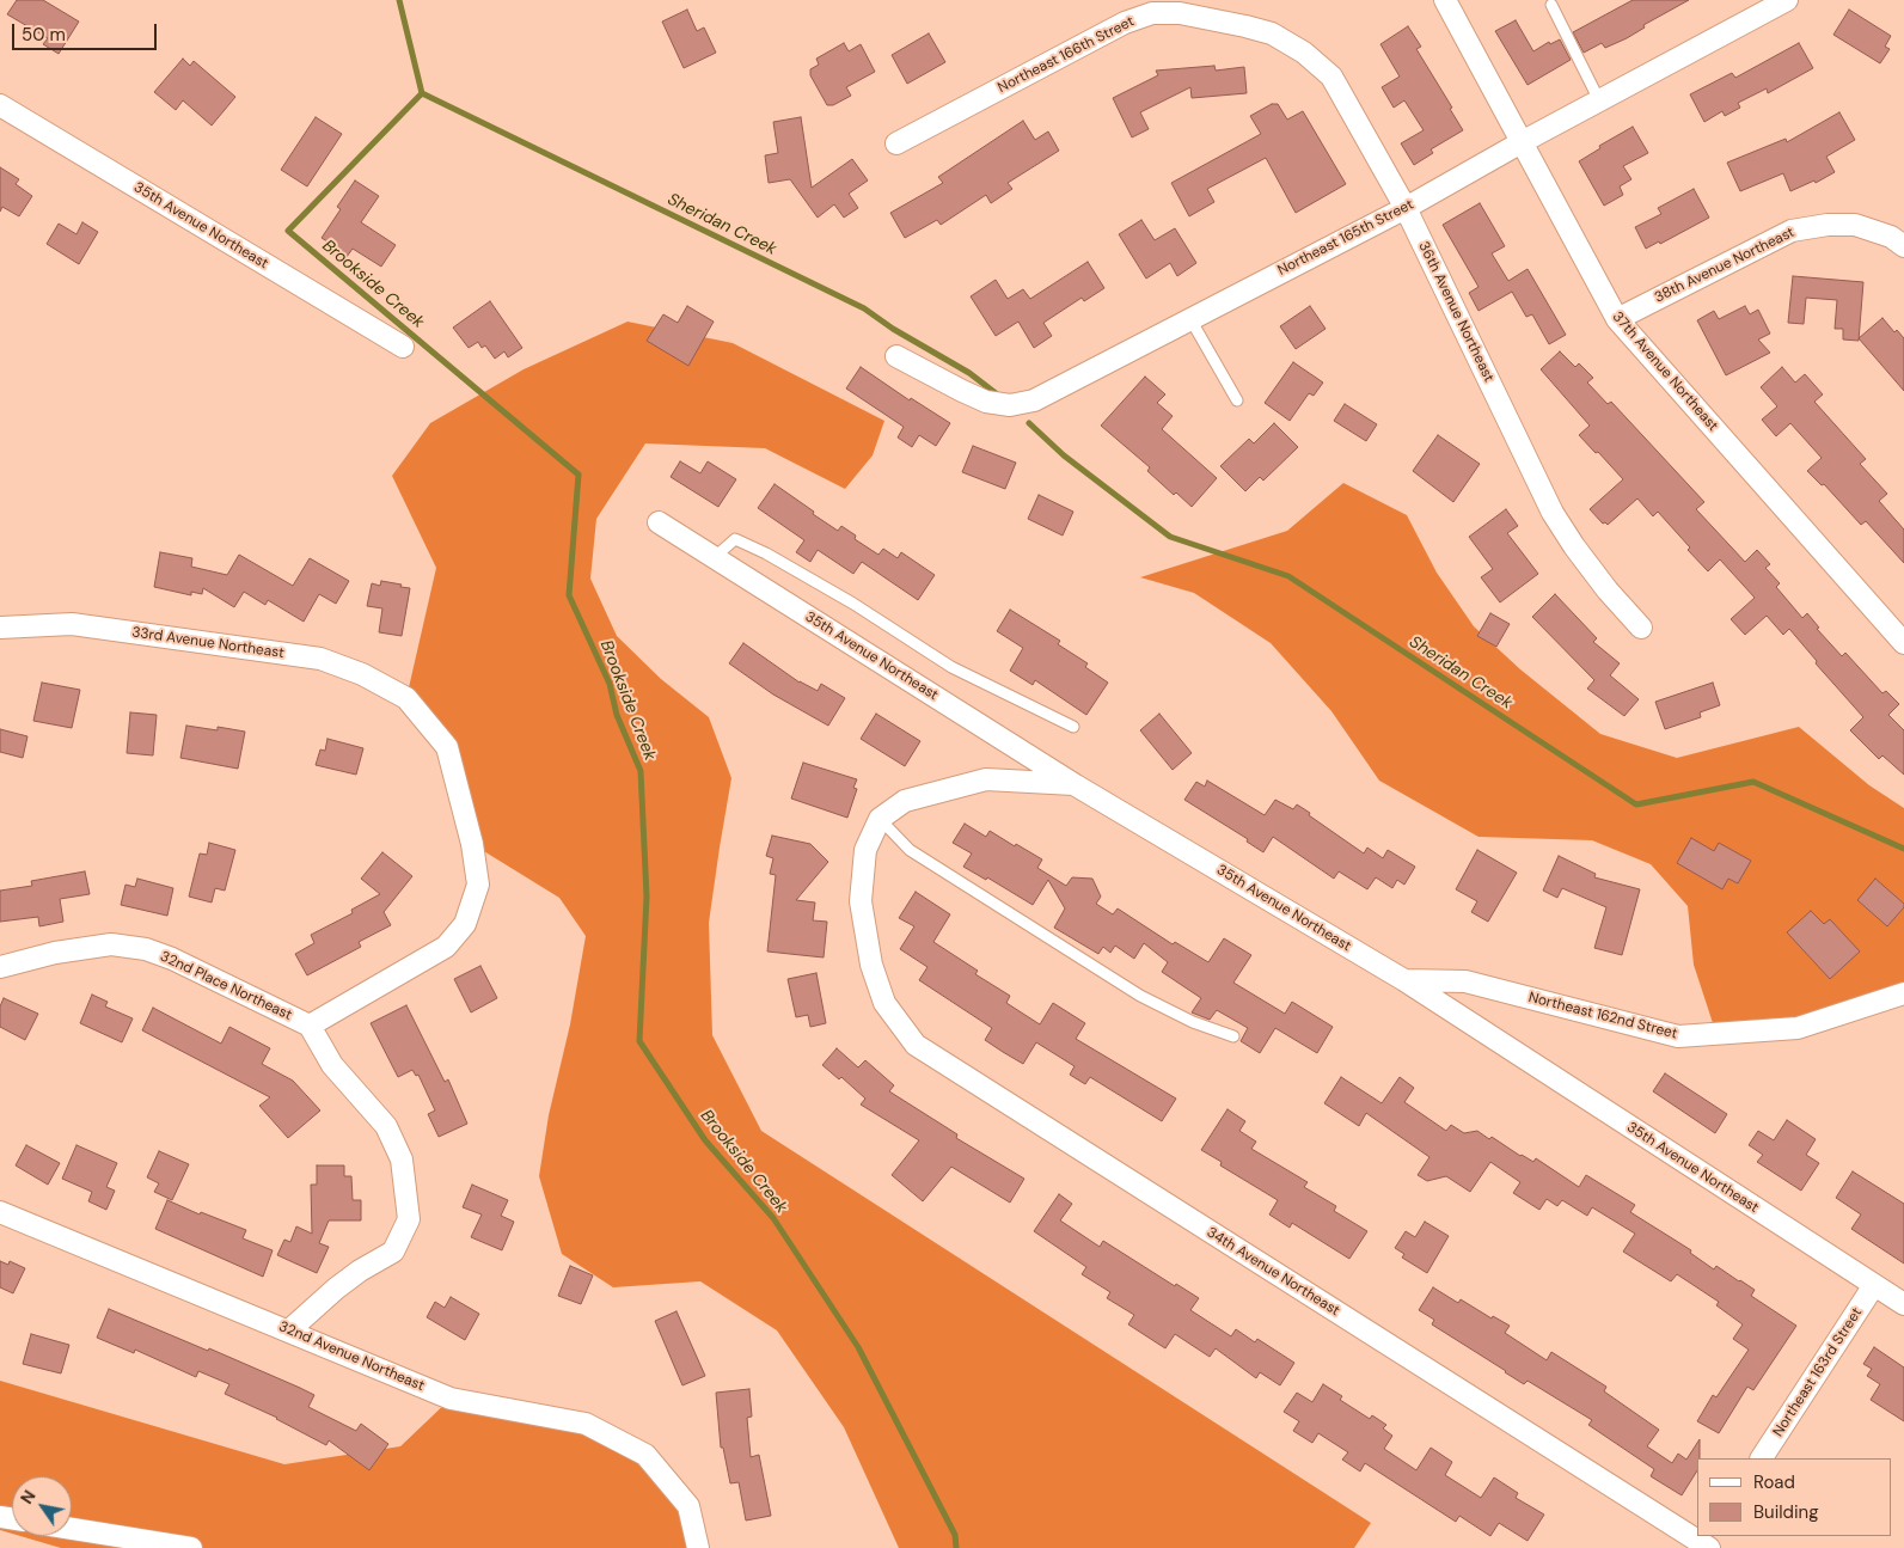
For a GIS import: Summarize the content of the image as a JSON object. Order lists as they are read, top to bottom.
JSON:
{
  "streets": {
    "street": [
      "Northeast 166th Street",
      "35th Avenue Northeast",
      "Northeast 165th Street",
      "38th Avenue Northeast",
      "36th Avenue Northeast",
      "37th Avenue Northeast",
      "33rd Avenue Northeast",
      "32nd Place Northeast",
      "Northeast 162nd Street",
      "34th Avenue Northeast",
      "32nd Avenue Northeast",
      "Northeast 163rd Street"
    ]
  },
  "crossings": [
    ["Northeast 166th Street", "36th Avenue Northeast"],
    ["35th Avenue Northeast", "Northeast 162nd Street"],
    ["35th Avenue Northeast", "Northeast 163rd Street"],
    ["Northeast 165th Street", "36th Avenue Northeast"],
    ["Northeast 165th Street", "37th Avenue Northeast"],
    ["38th Avenue Northeast", "37th Avenue Northeast"],
    ["33rd Avenue Northeast", "32nd Place Northeast"]
  ],
  "water": ["Sheridan Creek", "Brookside Creek"],
  "legend": ["Road", "Building"],
  "scale_bar": "50 m",
  "north": "top left"
}
